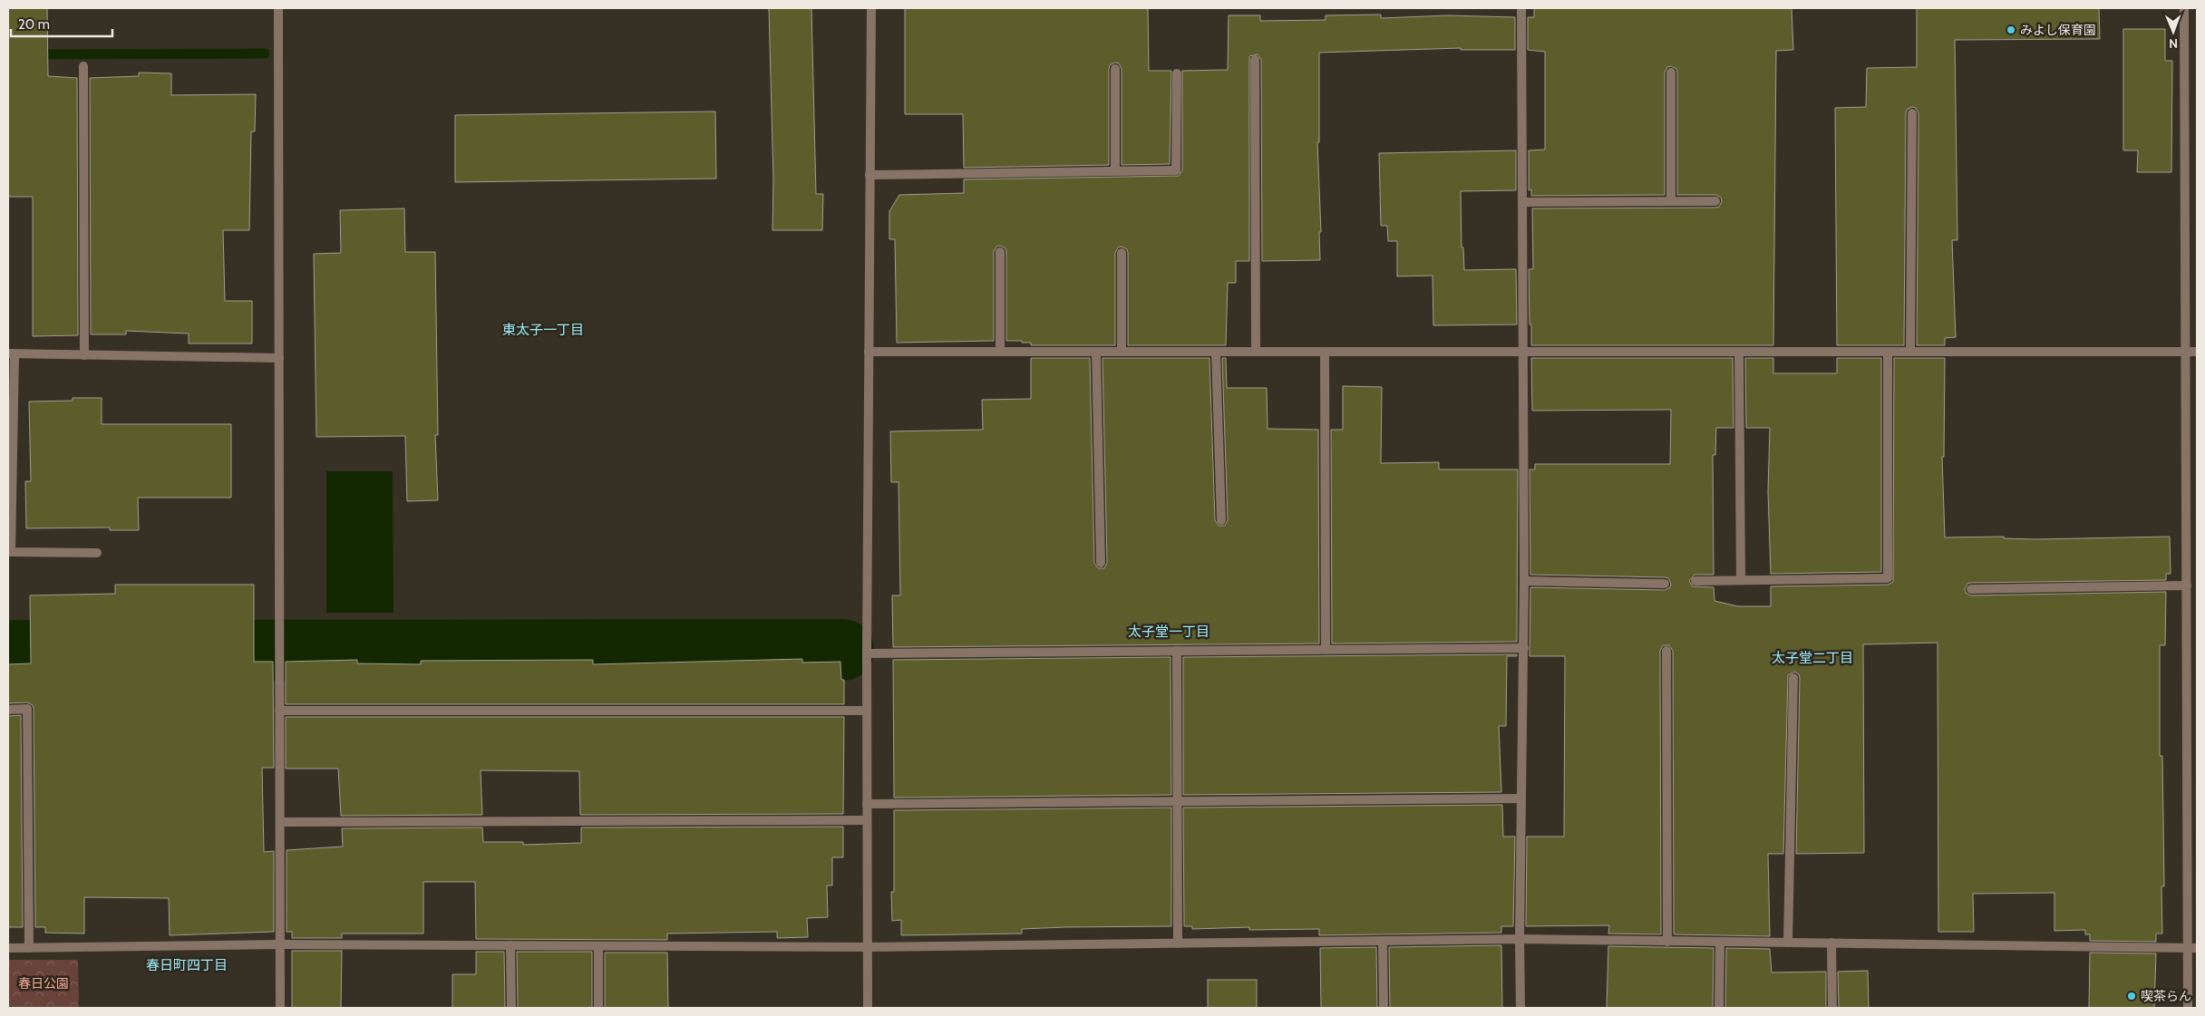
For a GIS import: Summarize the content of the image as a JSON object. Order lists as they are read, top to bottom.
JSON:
{
  "districts": [
    "東太子一丁目",
    "太子堂一丁目",
    "太子堂二丁目",
    "春日町四丁目"
  ],
  "parks": ["春日公園"],
  "places": ["みよし保育園", "喫茶らん"],
  "scale_bar": "20 m",
  "north": "bottom"
}
